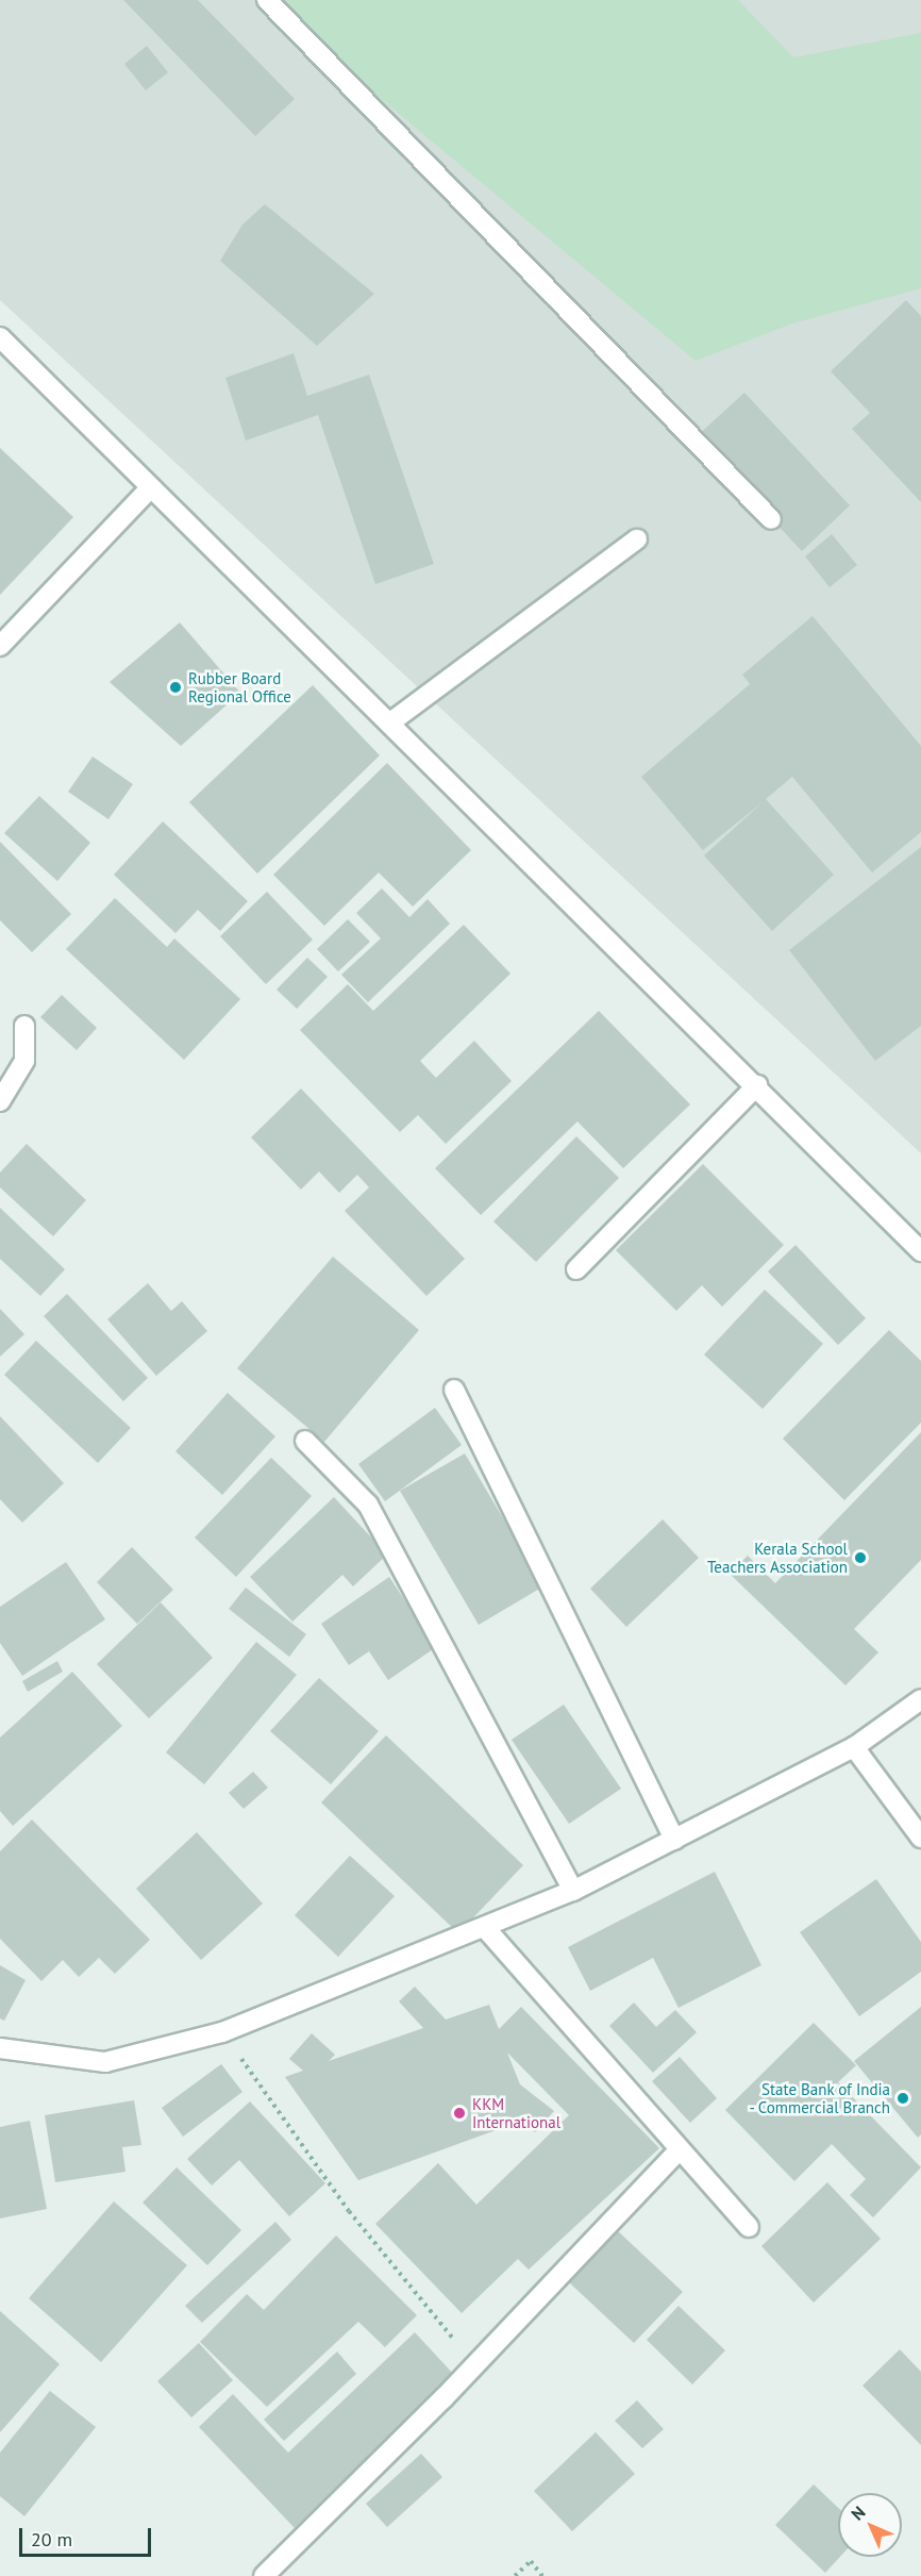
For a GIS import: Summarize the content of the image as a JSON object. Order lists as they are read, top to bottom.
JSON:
{
  "places": [
    "Rubber Board Regional Office",
    "Kerala School Teachers Association",
    "State Bank of India - Commercial Branch",
    "KKM International"
  ],
  "scale_bar": "20 m",
  "north": "top left"
}
